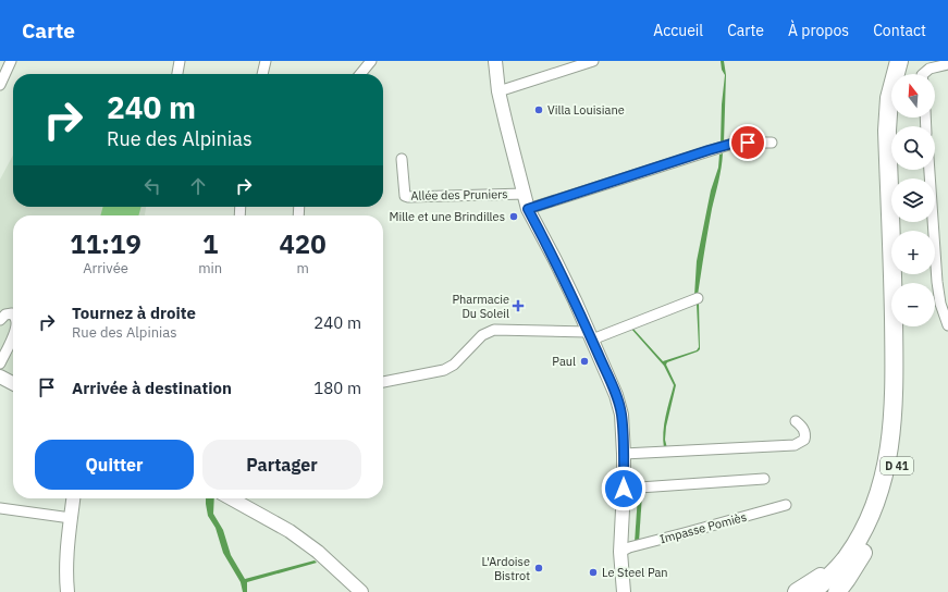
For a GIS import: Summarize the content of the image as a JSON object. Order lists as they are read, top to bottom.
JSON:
{
  "streets": {
    "highway": ["D 41"],
    "street": ["Allée des Pruniers", "Impasse Pomiès"]
  },
  "places": {
    "other": [
      "Villa Louisiane",
      "Mille et une Brindilles",
      "Paul",
      "L'Ardoise Bistrot",
      "Le Steel Pan"
    ],
    "health": ["Pharmacie Du Soleil"]
  },
  "north": "top",
  "page": {
    "header": "Carte",
    "nav": [
      "Accueil",
      "Carte",
      "À propos",
      "Contact"
    ],
    "map_buttons": ["+", "−"],
    "turn": ["240 m", "Rue des Alpinias"],
    "eta": [
      "11:19",
      "Arrivée",
      "1",
      "min",
      "420",
      "m"
    ],
    "list": [
      {
        "name": "Tournez à droite",
        "note": "Rue des Alpinias",
        "value": "240 m"
      },
      {
        "name": "Arrivée à destination",
        "value": "180 m"
      }
    ],
    "buttons": ["Quitter", "Partager"]
  }
}
